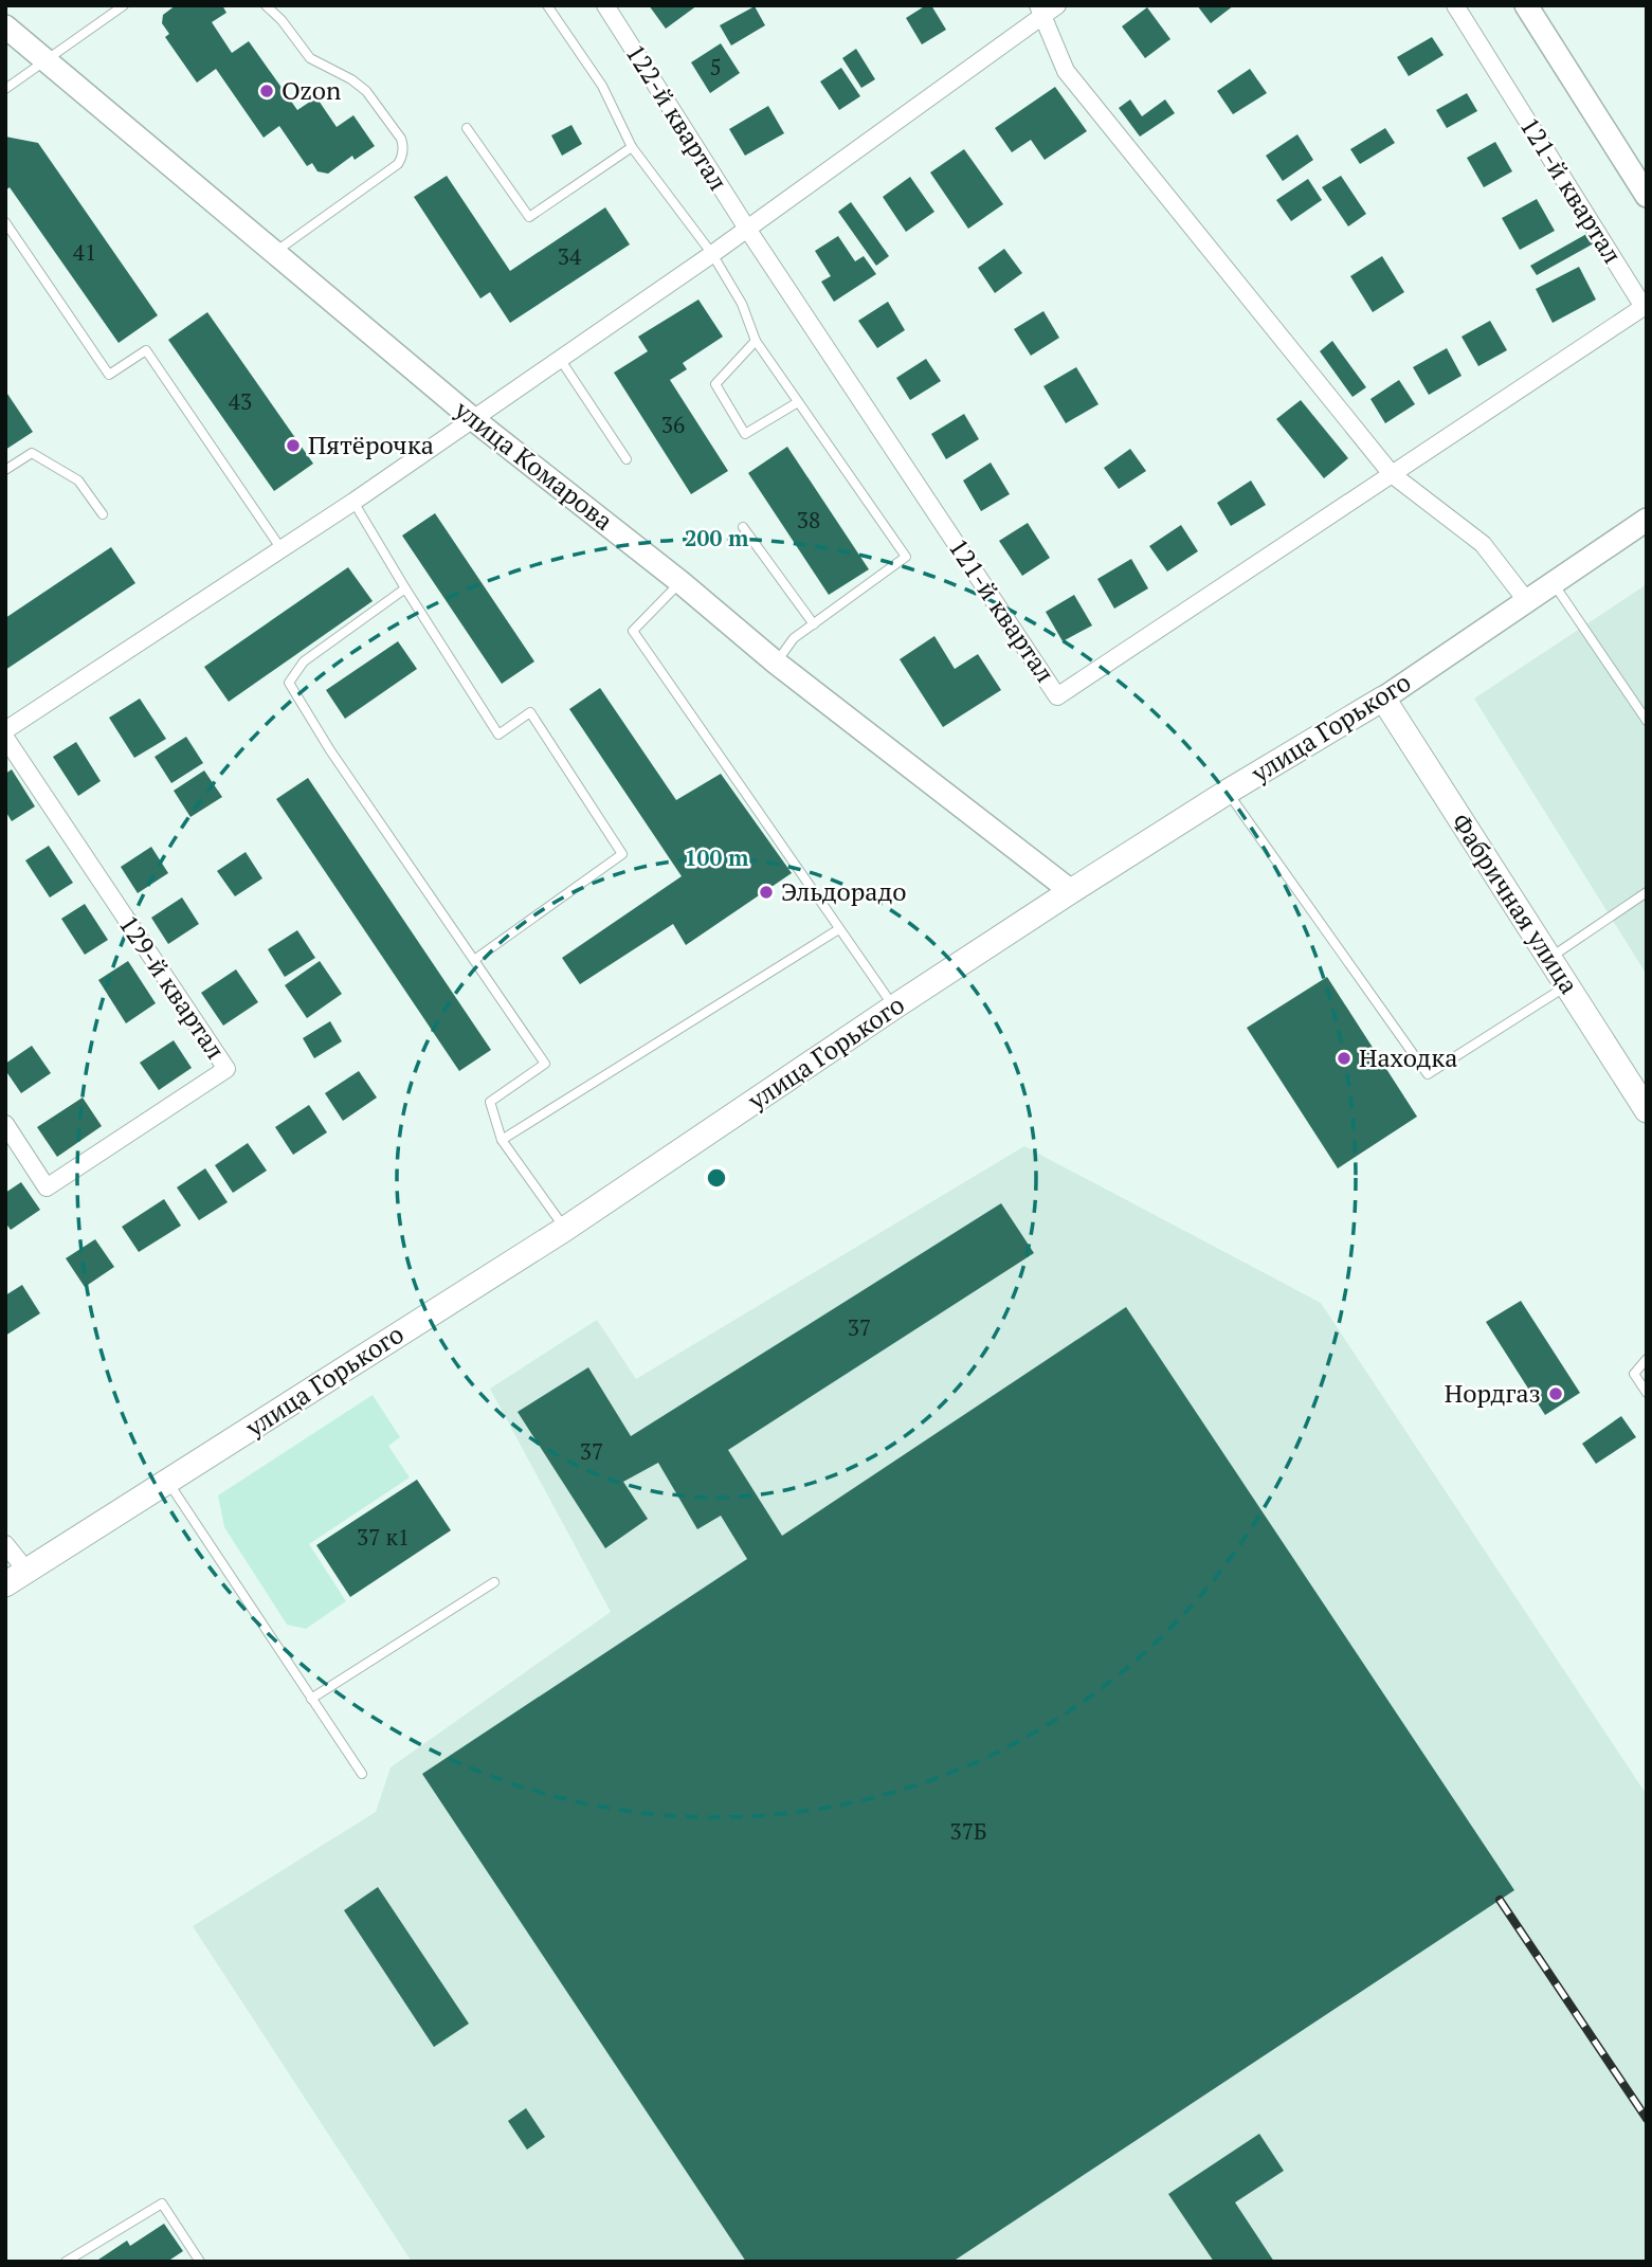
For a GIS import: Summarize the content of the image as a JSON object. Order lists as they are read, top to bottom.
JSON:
{
  "streets": {
    "main road": ["улица Горького", "Фабричная улица"],
    "street": [
      "122-й квартал",
      "121-й квартал",
      "улица Комарова",
      "129-й квартал"
    ]
  },
  "crossings": [
    ["122-й квартал", "121-й квартал"],
    ["улица Комарова", "улица Горького"],
    ["улица Горького", "Фабричная улица"]
  ],
  "places": [
    "Ozon",
    "Пятёрочка",
    "Эльдорадо",
    "Находка",
    "Нордгаз"
  ],
  "house_numbers": [
    "5",
    "41",
    "34",
    "43",
    "36",
    "38",
    "37",
    "37",
    "37 к1",
    "37Б"
  ],
  "rings": ["200 m", "100 m"]
}
